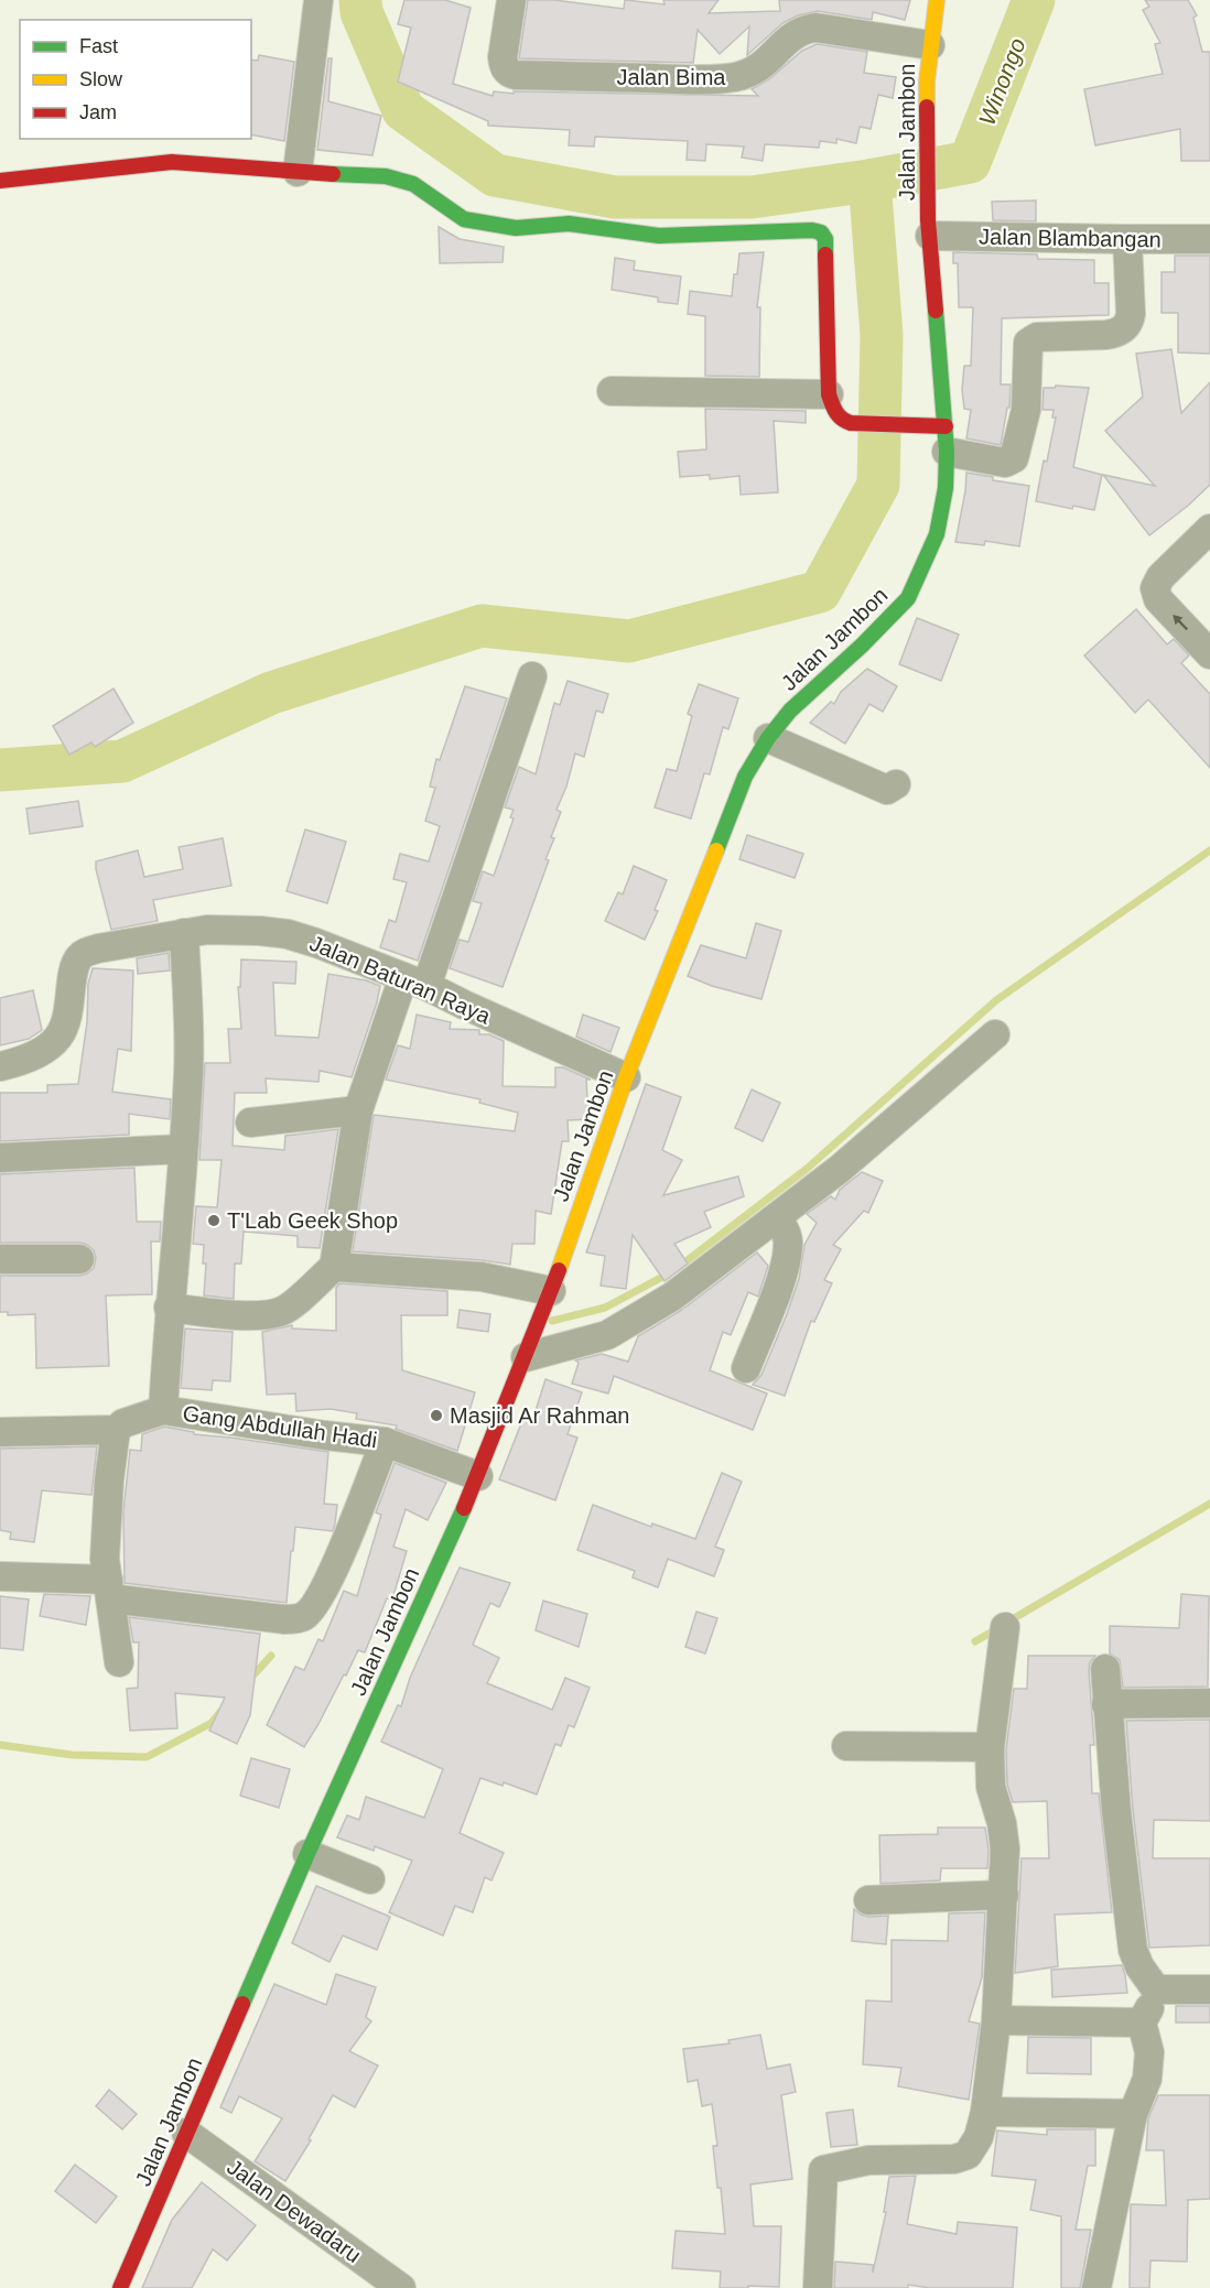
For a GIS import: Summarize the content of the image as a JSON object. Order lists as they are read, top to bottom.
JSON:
{
  "streets": {
    "main road": ["Jalan Jambon"],
    "street": [
      "Jalan Bima",
      "Jalan Blambangan",
      "Jalan Baturan Raya",
      "Gang Abdullah Hadi",
      "Jalan Dewadaru"
    ]
  },
  "crossings": [
    ["Jalan Bima", "Jalan Jambon"],
    ["Jalan Jambon", "Jalan Blambangan"],
    ["Jalan Jambon", "Jalan Baturan Raya"],
    ["Jalan Jambon", "Gang Abdullah Hadi"],
    ["Jalan Jambon", "Jalan Dewadaru"]
  ],
  "water": ["Winongo"],
  "places": ["T'Lab Geek Shop", "Masjid Ar Rahman"],
  "legend": ["Fast", "Slow", "Jam"]
}
